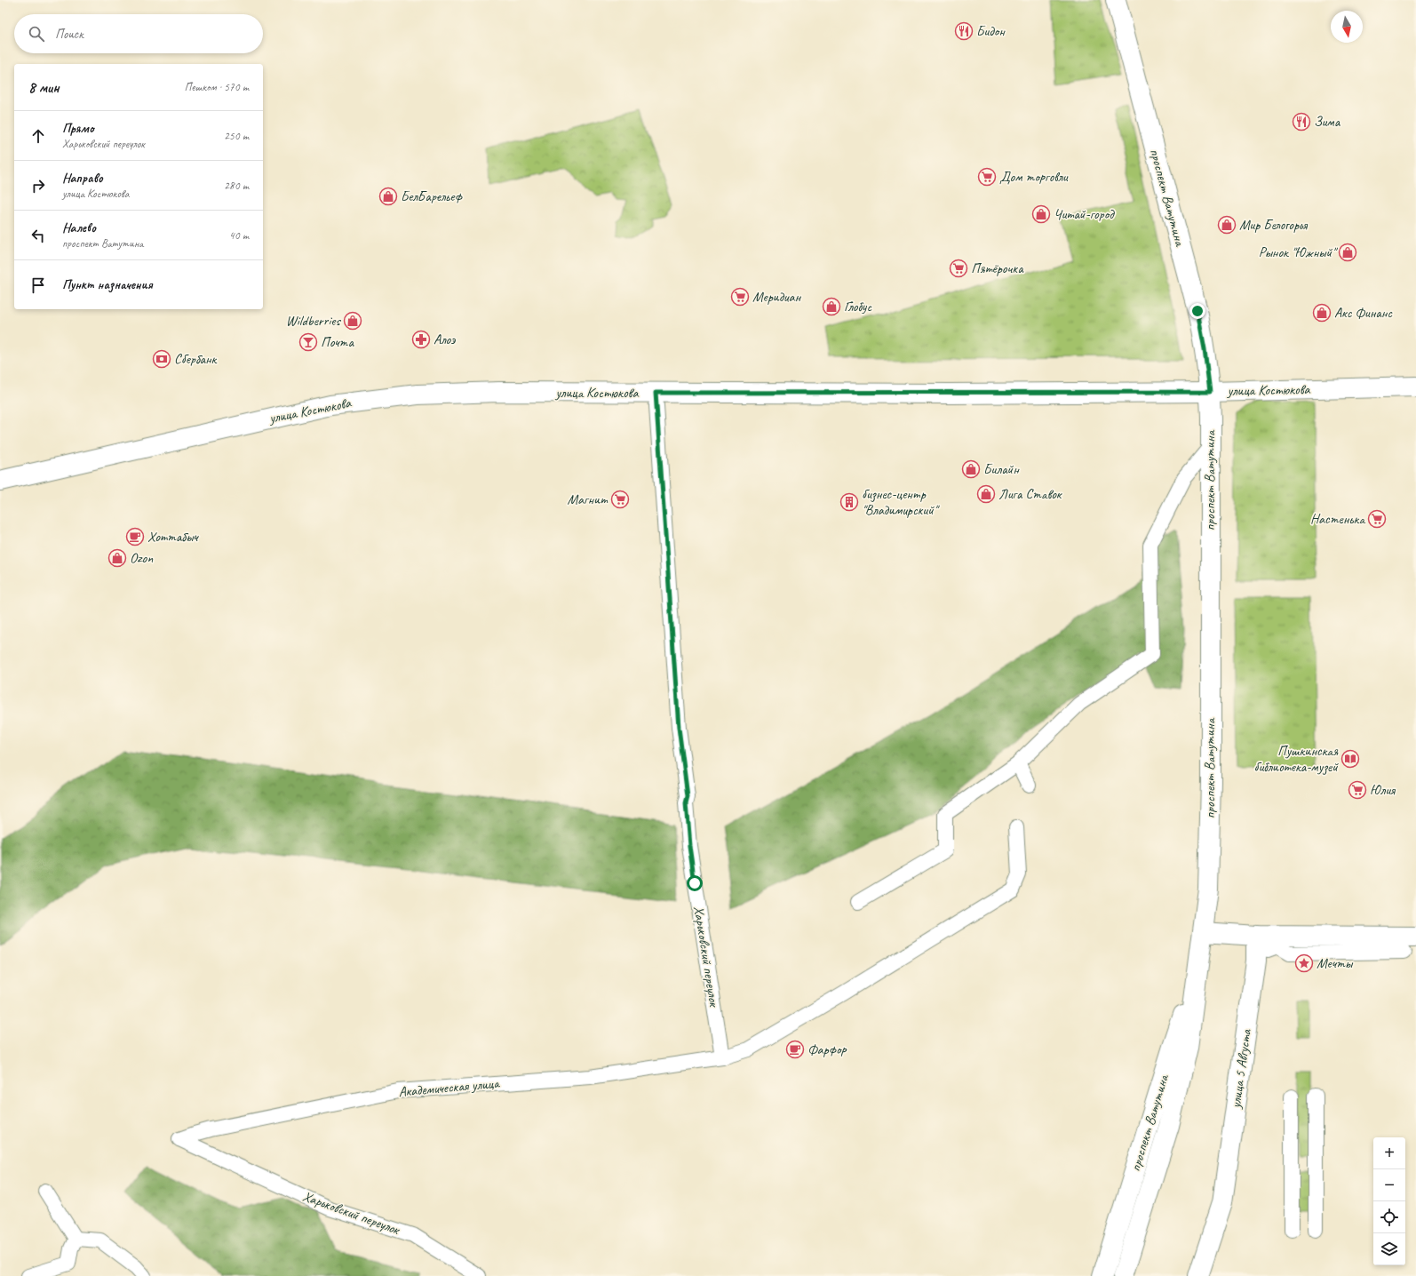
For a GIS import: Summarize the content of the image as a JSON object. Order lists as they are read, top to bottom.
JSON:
{
  "streets": {
    "main road": ["проспект Ватутина", "улица Костюкова", "улица 5 Августа"],
    "street": ["Харьковский переулок", "Академическая улица"]
  },
  "crossings": [
    ["проспект Ватутина", "улица Костюкова"],
    ["улица Костюкова", "Харьковский переулок"],
    ["Харьковский переулок", "Академическая улица"]
  ],
  "places": {
    "restaurant": ["Бидон", "Зима"],
    "supermarket": [
      "Дом торговли",
      "Пятёрочка",
      "Меридиан",
      "Магнит",
      "Настенька",
      "Юлия"
    ],
    "shop": [
      "БелБарельеф",
      "Читай-город",
      "Мир Белогорья",
      "Рынок \"Южный\"",
      "Глобус",
      "Акс Финанс",
      "Wildberries",
      "Билайн",
      "Лига Ставок",
      "Ozon"
    ],
    "pharmacy": ["Алоэ"],
    "bar": ["Почта"],
    "bank": ["Сбербанк"],
    "building": ["бизнес-центр \"Владимирский\""],
    "cafe": ["Хоттабыч", "Фарфор"],
    "library": ["Пушкинская библиотека-музей"],
    "place": ["Мечты"]
  },
  "north": "bottom",
  "page": {
    "search": "Поиск",
    "heading": ["8 мин", "Пешком · 570 m"],
    "list": [
      ["Прямо", "Харьковский переулок", "250 m"],
      ["Направо", "улица Костюкова", "280 m"],
      ["Налево", "проспект Ватутина", "40 m"],
      "Пункт назначения"
    ],
    "map_buttons": ["+", "−"]
  }
}
